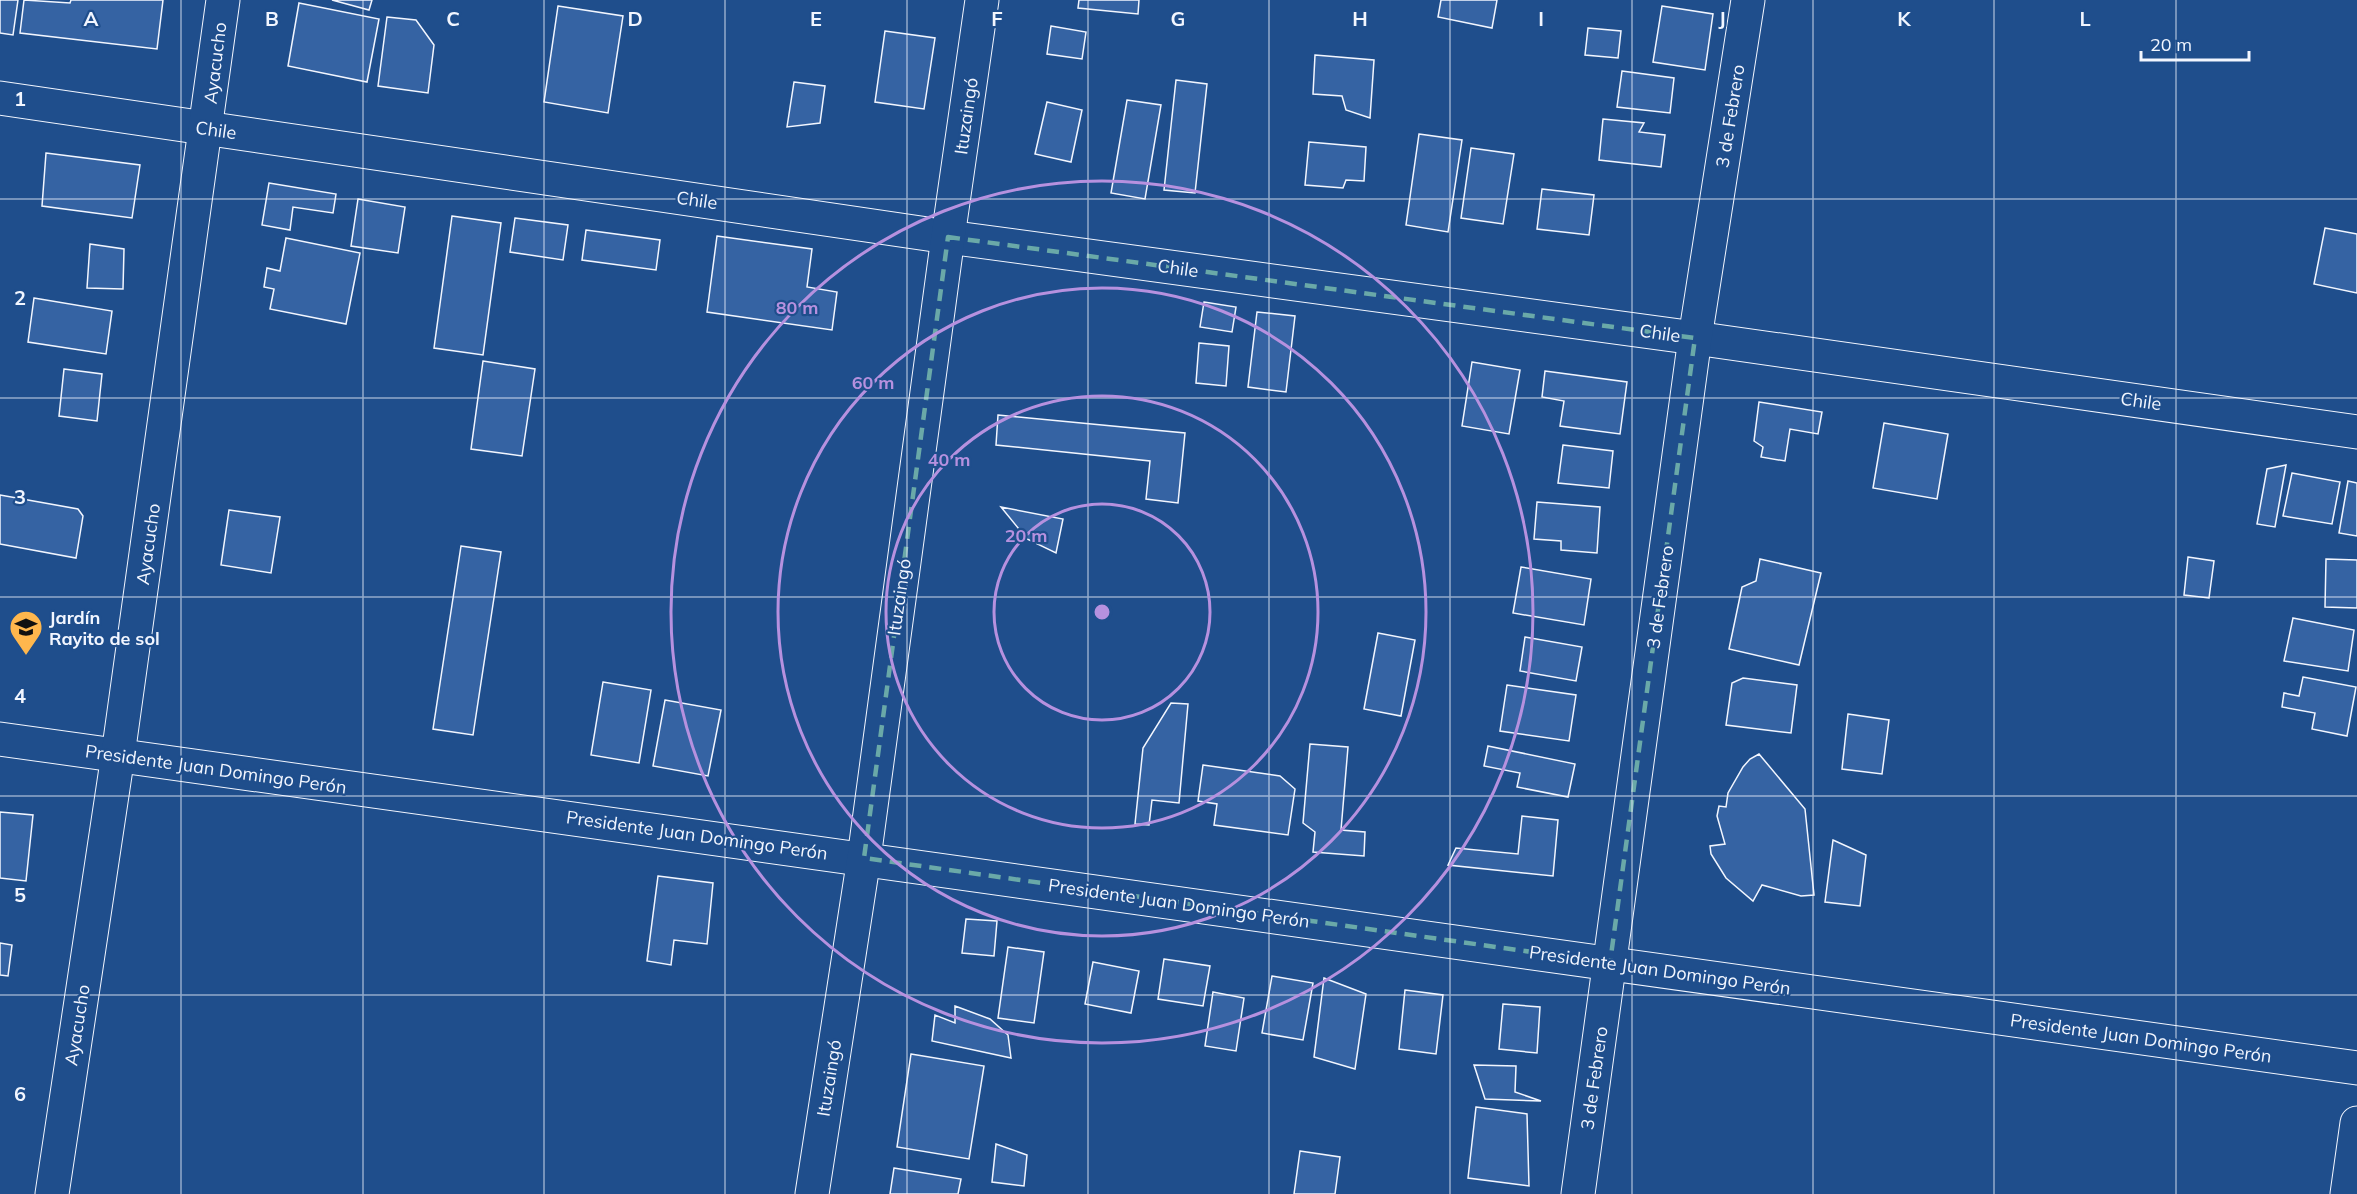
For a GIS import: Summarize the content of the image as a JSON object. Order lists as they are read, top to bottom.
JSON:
{
  "streets": {
    "street": [
      "Ayacucho",
      "Ituzaingó",
      "3 de Febrero",
      "Chile",
      "Presidente Juan Domingo Perón"
    ]
  },
  "crossings": [
    ["Ayacucho", "Chile"],
    ["Ayacucho", "Presidente Juan Domingo Perón"],
    ["Ituzaingó", "Chile"],
    ["Ituzaingó", "Presidente Juan Domingo Perón"],
    ["3 de Febrero", "Chile"],
    ["3 de Febrero", "Presidente Juan Domingo Perón"]
  ],
  "places": {
    "school or university": ["Jardín Rayito de sol"]
  },
  "scale_bar": "20 m",
  "grid": {
    "columns": [
      "A",
      "B",
      "C",
      "D",
      "E",
      "F",
      "G",
      "H",
      "I",
      "J",
      "K",
      "L"
    ],
    "rows": [
      "1",
      "2",
      "3",
      "4",
      "5",
      "6"
    ]
  },
  "rings": [
    "80 m",
    "60 m",
    "40 m",
    "20 m"
  ]
}
